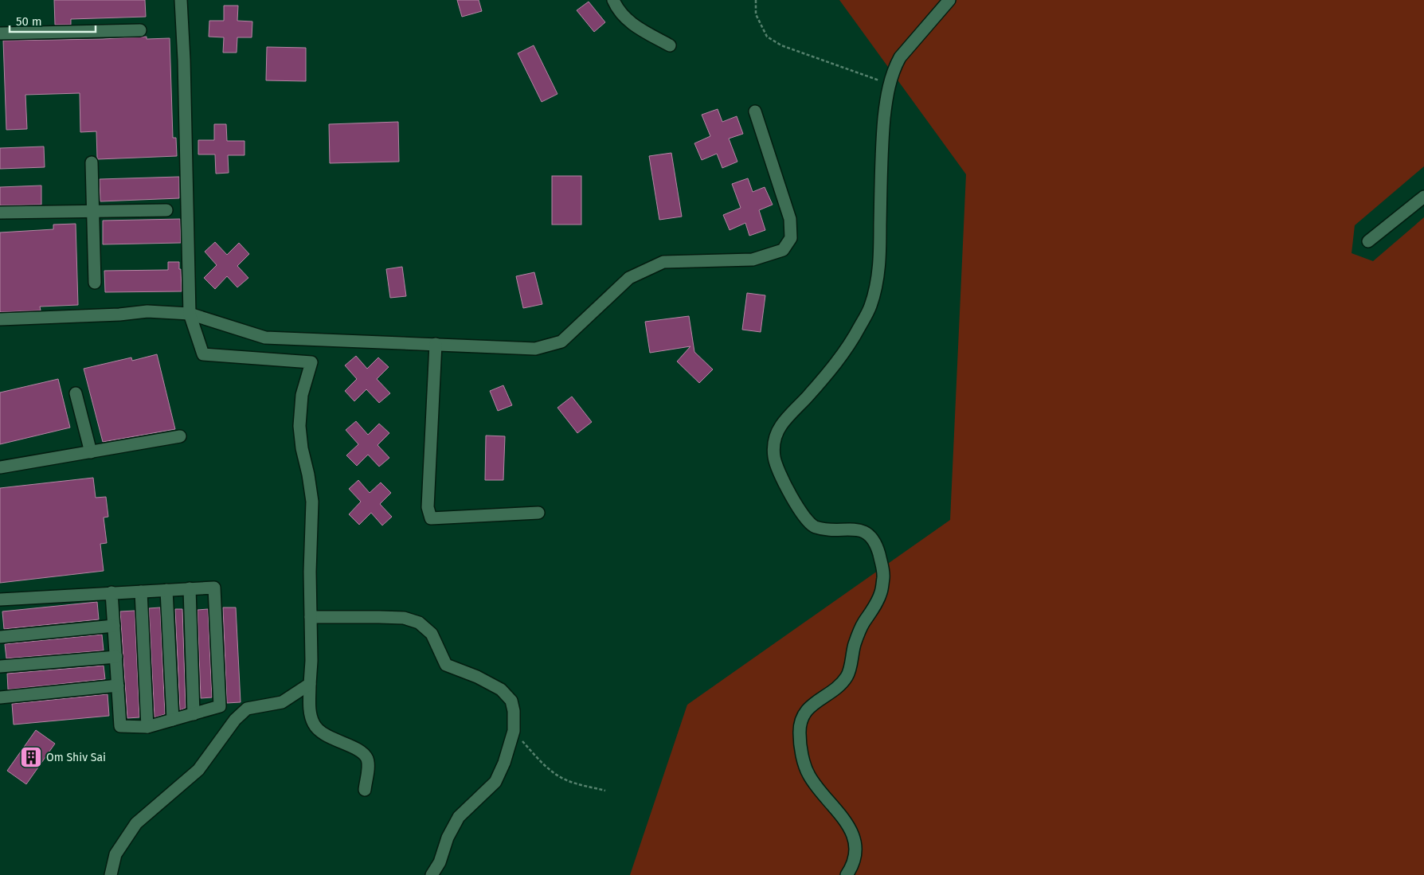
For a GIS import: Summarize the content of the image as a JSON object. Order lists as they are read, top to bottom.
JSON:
{
  "places": {
    "building": ["Om Shiv Sai"]
  },
  "scale_bar": "50 m"
}
